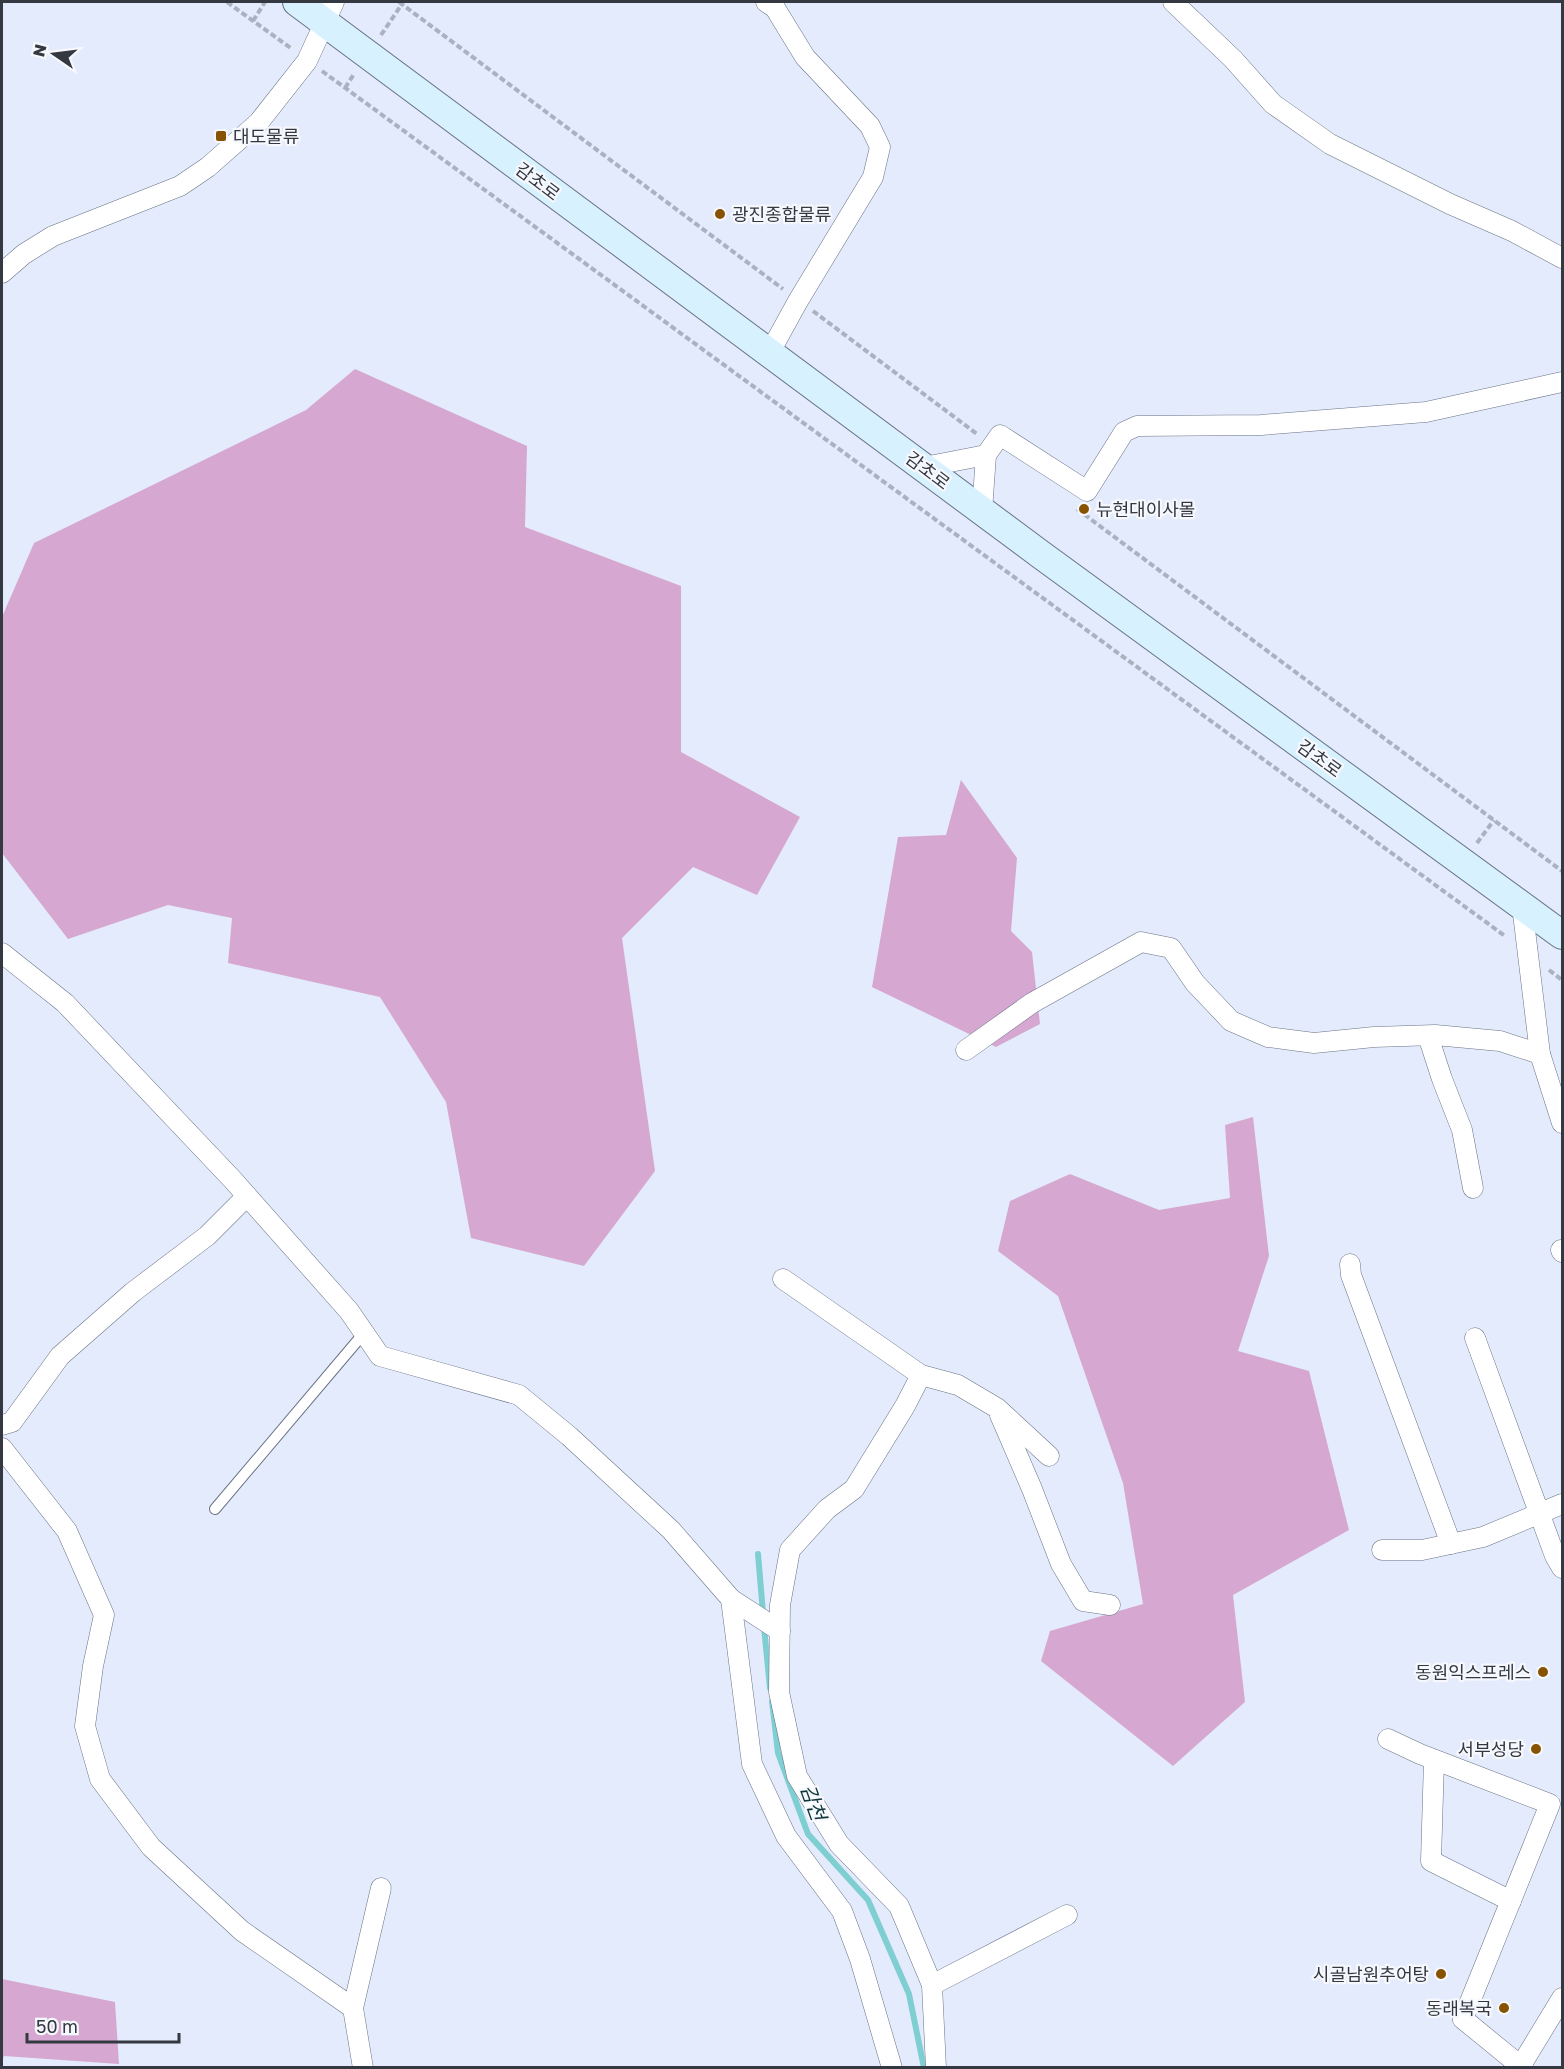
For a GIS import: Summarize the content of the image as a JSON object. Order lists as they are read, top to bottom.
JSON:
{
  "streets": {
    "main road": ["감초로"]
  },
  "water": ["감천"],
  "places": {
    "transit": ["대도물류"],
    "other": [
      "광진종합물류",
      "뉴현대이사몰",
      "동원익스프레스",
      "서부성당",
      "시골남원추어탕",
      "동래복국"
    ]
  },
  "scale_bar": "50 m",
  "north": "left"
}
